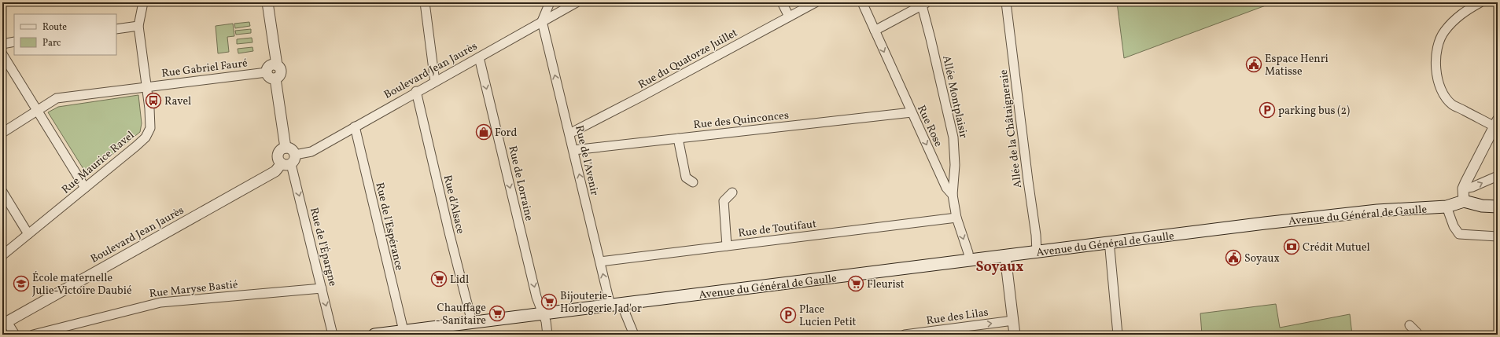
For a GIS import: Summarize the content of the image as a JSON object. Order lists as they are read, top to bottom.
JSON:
{
  "streets": {
    "main road": ["Avenue du Général de Gaulle"],
    "street": [
      "Rue du Quatorze Juillet",
      "Rue Gabriel Fauré",
      "Boulevard Jean Jaurès",
      "Allée Montplaisir",
      "Rue des Quinconces",
      "Rue Rose",
      "Allée de la Châtaigneraie",
      "Rue de l'Avenir",
      "Rue Maurice Ravel",
      "Rue de Lorraine",
      "Rue d'Alsace",
      "Rue de l'Espérance",
      "Rue de Toutifaut",
      "Rue de l'Épargne",
      "Rue Maryse Bastié",
      "Rue des Lilas"
    ]
  },
  "crossings": [
    ["Rue du Quatorze Juillet", "Rue de l'Avenir"],
    ["Rue Gabriel Fauré", "Rue Maurice Ravel"],
    ["Boulevard Jean Jaurès", "Rue de l'Avenir"],
    ["Boulevard Jean Jaurès", "Rue de Lorraine"],
    ["Boulevard Jean Jaurès", "Rue d'Alsace"],
    ["Boulevard Jean Jaurès", "Rue de l'Espérance"],
    ["Boulevard Jean Jaurès", "Rue de l'Épargne"],
    ["Allée Montplaisir", "Rue Rose"],
    ["Rue des Quinconces", "Rue Rose"],
    ["Rue des Quinconces", "Rue de l'Avenir"],
    ["Rue Rose", "Avenue du Général de Gaulle"],
    ["Rue Rose", "Rue de Toutifaut"],
    ["Allée de la Châtaigneraie", "Avenue du Général de Gaulle"],
    ["Rue de l'Avenir", "Avenue du Général de Gaulle"],
    ["Rue de l'Avenir", "Rue de Toutifaut"],
    ["Rue de Lorraine", "Avenue du Général de Gaulle"],
    ["Rue d'Alsace", "Avenue du Général de Gaulle"],
    ["Avenue du Général de Gaulle", "Rue de l'Espérance"],
    ["Rue de l'Épargne", "Rue Maryse Bastié"]
  ],
  "one_way": [
    "Rue Rose",
    "Rue de l'Avenir",
    "Rue de Lorraine",
    "Rue de l'Épargne",
    "Rue des Lilas"
  ],
  "districts": ["Soyaux"],
  "places": {
    "public building": ["Espace Henri Matisse", "Soyaux"],
    "bus stop": ["Ravel"],
    "parking": ["parking bus (2)", "Place Lucien Petit"],
    "shop": ["Ford"],
    "bank": ["Crédit Mutuel"],
    "supermarket": [
      "Lidl",
      "Fleurist",
      "Bijouterie- Horlogerie Jad'or",
      "Chauffage - Sanitaire"
    ],
    "school or university": ["École maternelle Julie-Victoire Daubié"]
  },
  "legend": ["Route", "Parc"]
}
